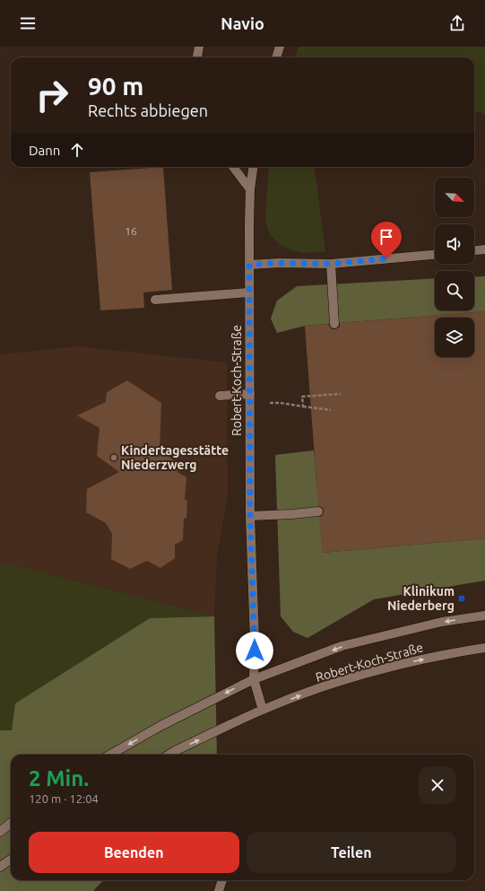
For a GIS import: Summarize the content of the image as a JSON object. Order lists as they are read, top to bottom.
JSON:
{
  "streets": {
    "street": ["Robert-Koch-Straße"]
  },
  "places": {
    "other": ["Kindertagesstätte Niederzwerg"],
    "transit": ["Klinikum Niederberg"]
  },
  "house_numbers": ["16"],
  "north": "bottom right",
  "page": {
    "header": "Navio",
    "turn": ["90 m", "Rechts abbiegen"],
    "then": "Dann",
    "heading": ["2 Min.", "120 m · 12:04"],
    "buttons": ["Beenden", "Teilen"]
  }
}
